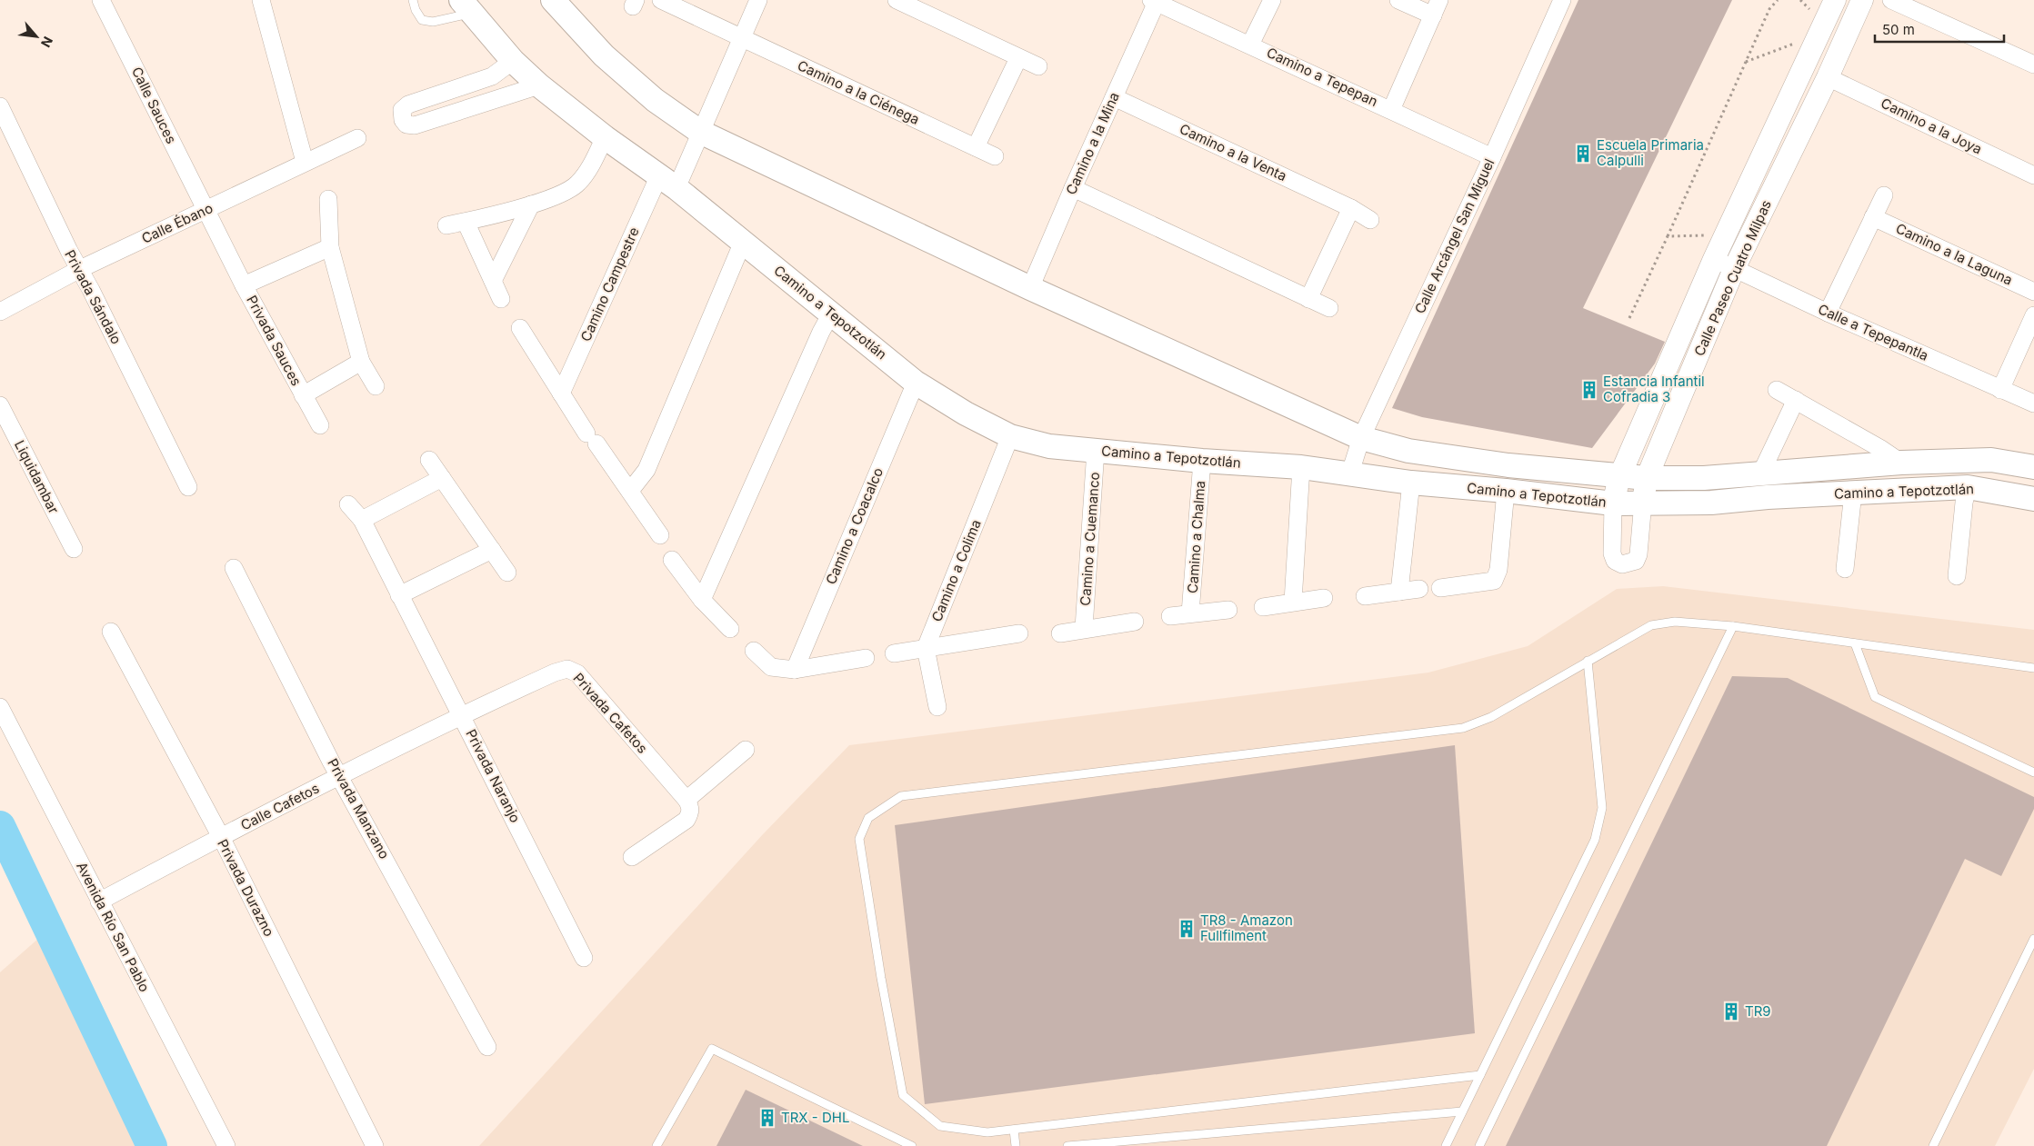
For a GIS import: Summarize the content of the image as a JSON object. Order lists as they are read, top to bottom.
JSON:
{
  "streets": {
    "main road": ["Camino a Tepotzotlán"],
    "street": [
      "Camino a Tepepan",
      "Camino a la Ciénega",
      "Calle Sauces",
      "Camino a la Joya",
      "Camino a la Mina",
      "Camino a la Venta",
      "Calle Ébano",
      "Calle Arcángel San Miguel",
      "Camino a la Laguna",
      "Calle Paseo Cuatro Milpas",
      "Camino Campestre",
      "Privada Sándalo",
      "Calle a Tepepantla",
      "Privada Sauces",
      "Liquidambar",
      "Camino a Coacalco",
      "Camino a Chalma",
      "Camino a Cuemanco",
      "Camino a Colima",
      "Privada Cafetos",
      "Privada Naranjo",
      "Calle Cafetos",
      "Privada Manzano",
      "Privada Durazno",
      "Avenida Río San Pablo"
    ]
  },
  "crossings": [
    ["Camino a Tepepan", "Camino a la Mina"],
    ["Camino a Tepepan", "Calle Arcángel San Miguel"],
    ["Camino a la Ciénega", "Camino Campestre"],
    ["Calle Sauces", "Calle Ébano"],
    ["Calle Sauces", "Privada Sauces"],
    ["Camino a la Joya", "Calle Paseo Cuatro Milpas"],
    ["Camino a la Mina", "Camino a la Venta"],
    ["Camino a la Mina", "Camino a Tepotzotlán"],
    ["Calle Ébano", "Privada Sándalo"],
    ["Calle Ébano", "Privada Sauces"],
    ["Calle Arcángel San Miguel", "Camino a Tepotzotlán"],
    ["Calle Paseo Cuatro Milpas", "Camino a Tepotzotlán"],
    ["Calle Paseo Cuatro Milpas", "Calle a Tepepantla"],
    ["Camino Campestre", "Camino a Tepotzotlán"],
    ["Camino a Tepotzotlán", "Camino a Coacalco"],
    ["Camino a Tepotzotlán", "Camino a Chalma"],
    ["Camino a Tepotzotlán", "Camino a Cuemanco"],
    ["Camino a Tepotzotlán", "Camino a Colima"],
    ["Privada Cafetos", "Privada Naranjo"],
    ["Privada Cafetos", "Calle Cafetos"],
    ["Privada Naranjo", "Calle Cafetos"],
    ["Calle Cafetos", "Privada Manzano"],
    ["Calle Cafetos", "Privada Durazno"],
    ["Calle Cafetos", "Avenida Río San Pablo"]
  ],
  "places": {
    "building": [
      "Escuela Primaria Calpulli",
      "Estancia Infantil Cofradia 3",
      "TR8 - Amazon Fullfilment",
      "TR9",
      "TRX - DHL"
    ]
  },
  "scale_bar": "50 m",
  "north": "bottom right"
}
